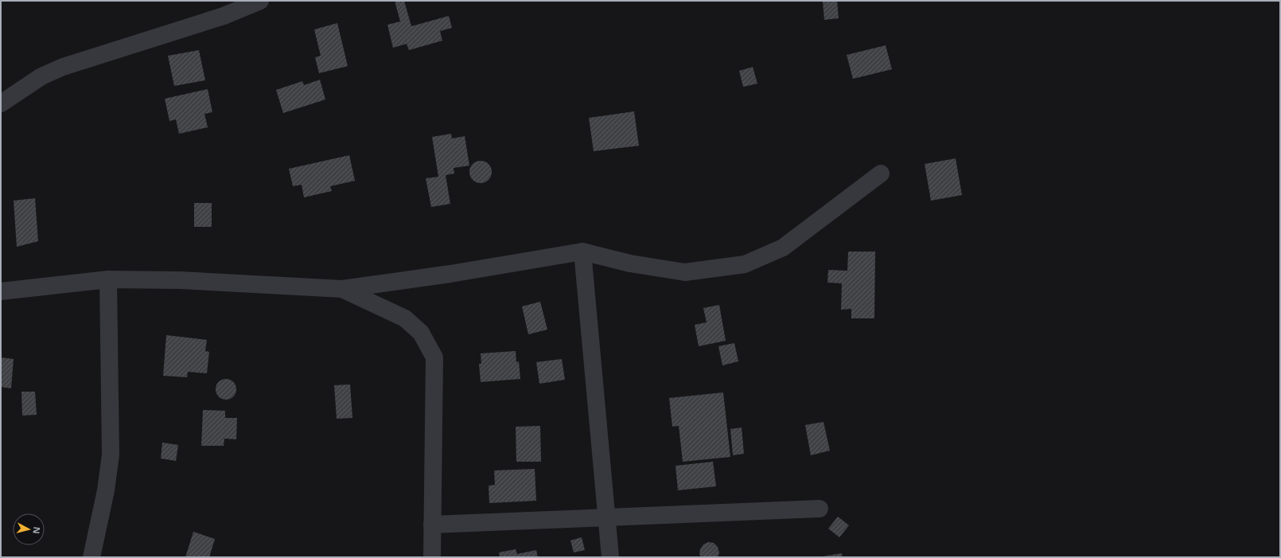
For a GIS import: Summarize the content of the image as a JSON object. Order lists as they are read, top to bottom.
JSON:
{
  "north": "right"
}
